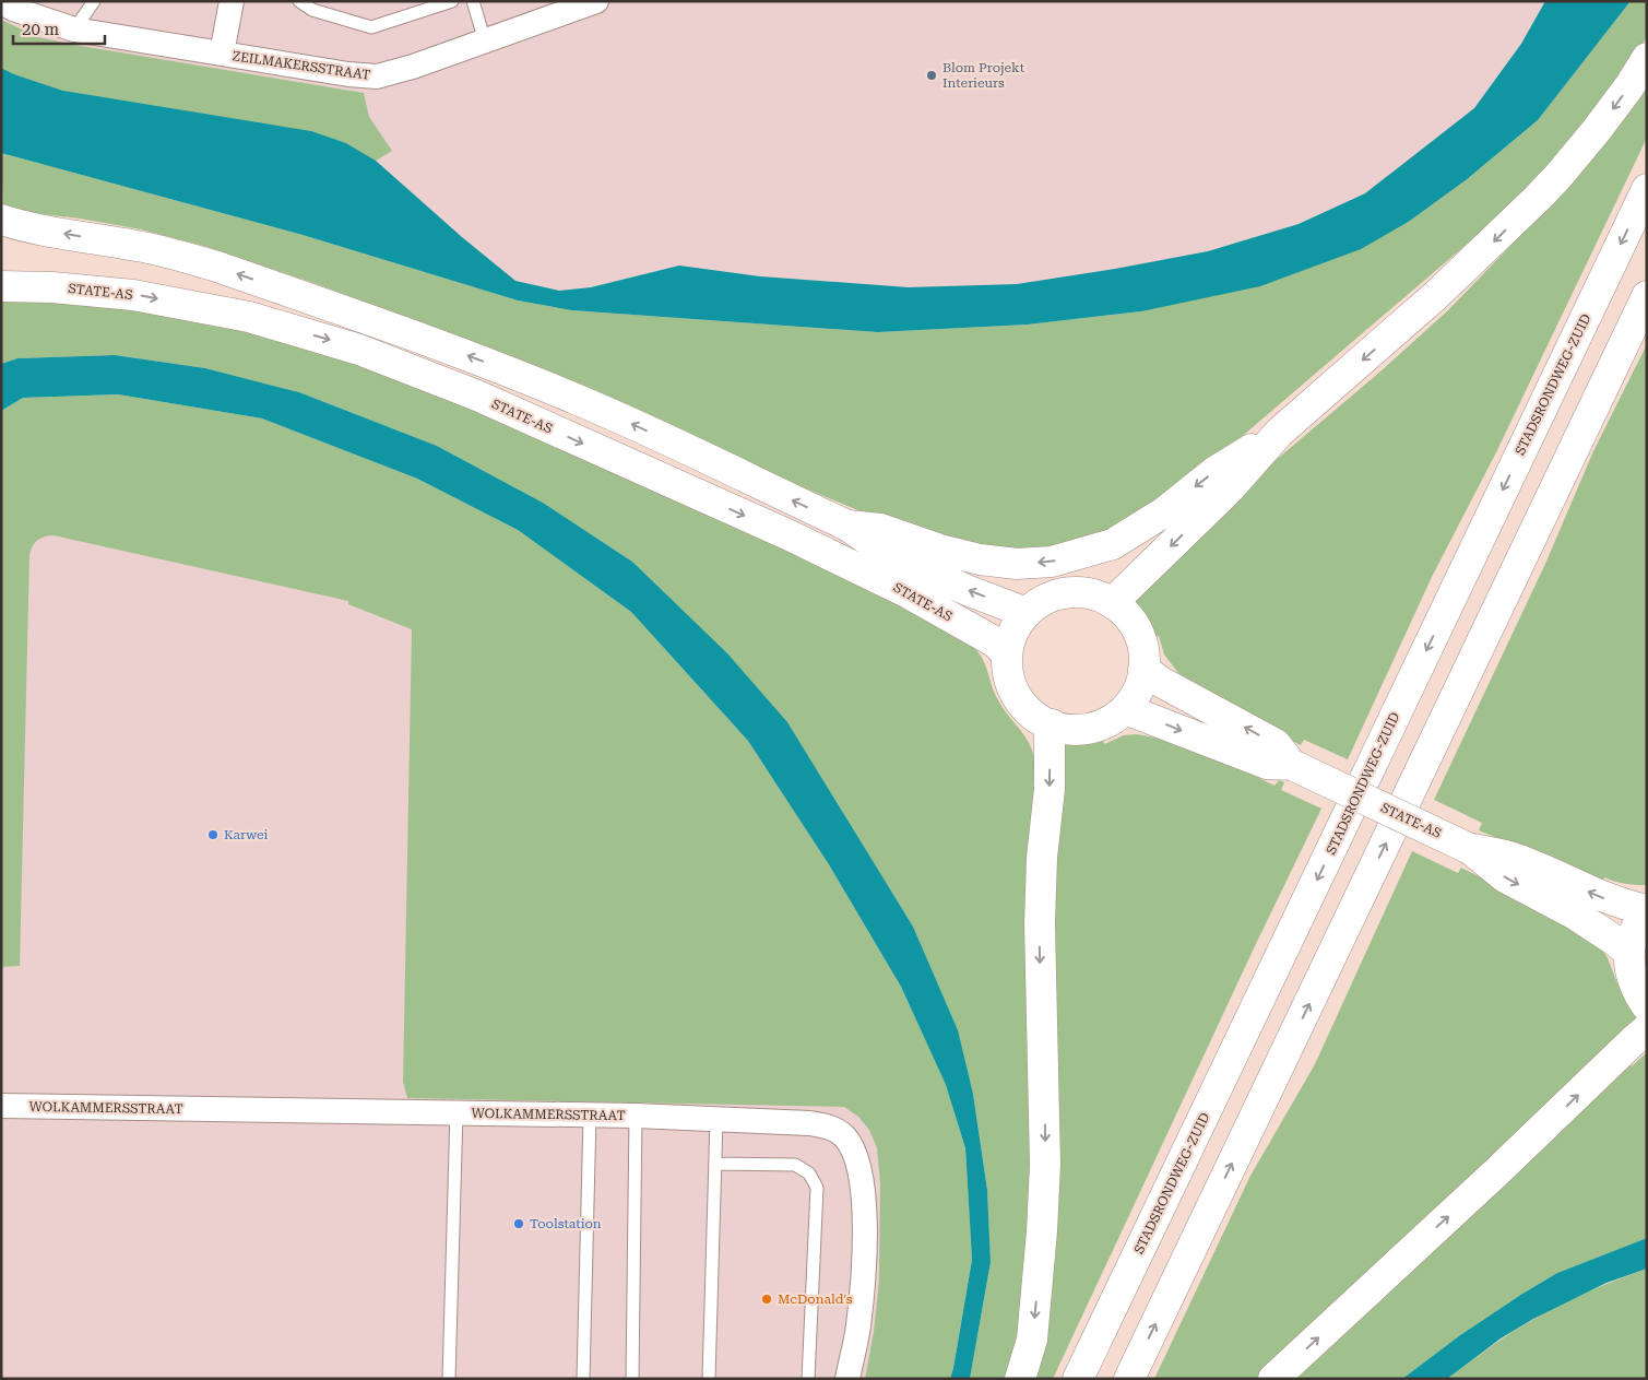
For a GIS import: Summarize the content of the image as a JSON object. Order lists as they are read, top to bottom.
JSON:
{
  "streets": {
    "main road": ["STATE-AS", "STADSRONDWEG-ZUID"],
    "street": ["ZEILMAKERSSTRAAT", "WOLKAMMERSSTRAAT"]
  },
  "places": [
    "Blom Projekt Interieurs",
    "Karwei",
    "Toolstation",
    "McDonald's"
  ],
  "scale_bar": "20 m"
}
